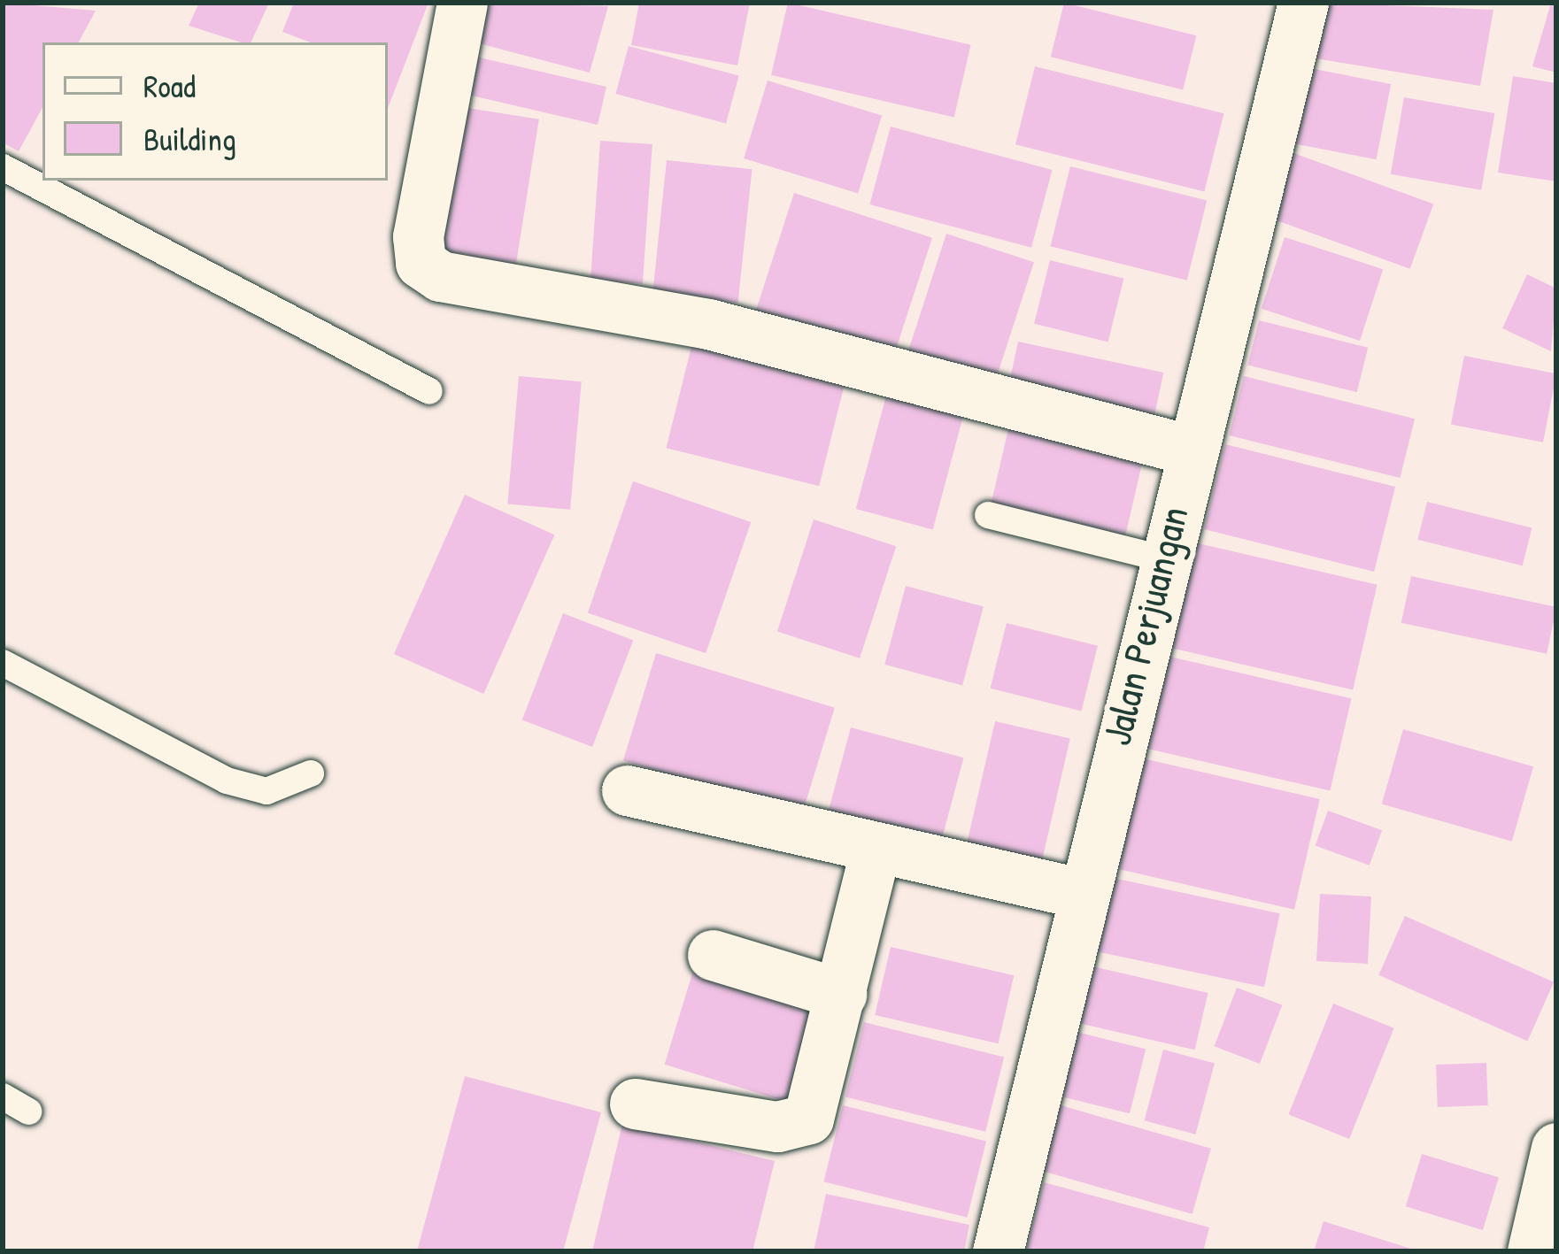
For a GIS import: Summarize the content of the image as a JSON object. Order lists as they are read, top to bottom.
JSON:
{
  "streets": {
    "street": ["Jalan Perjuangan"]
  },
  "legend": ["Road", "Building"]
}
